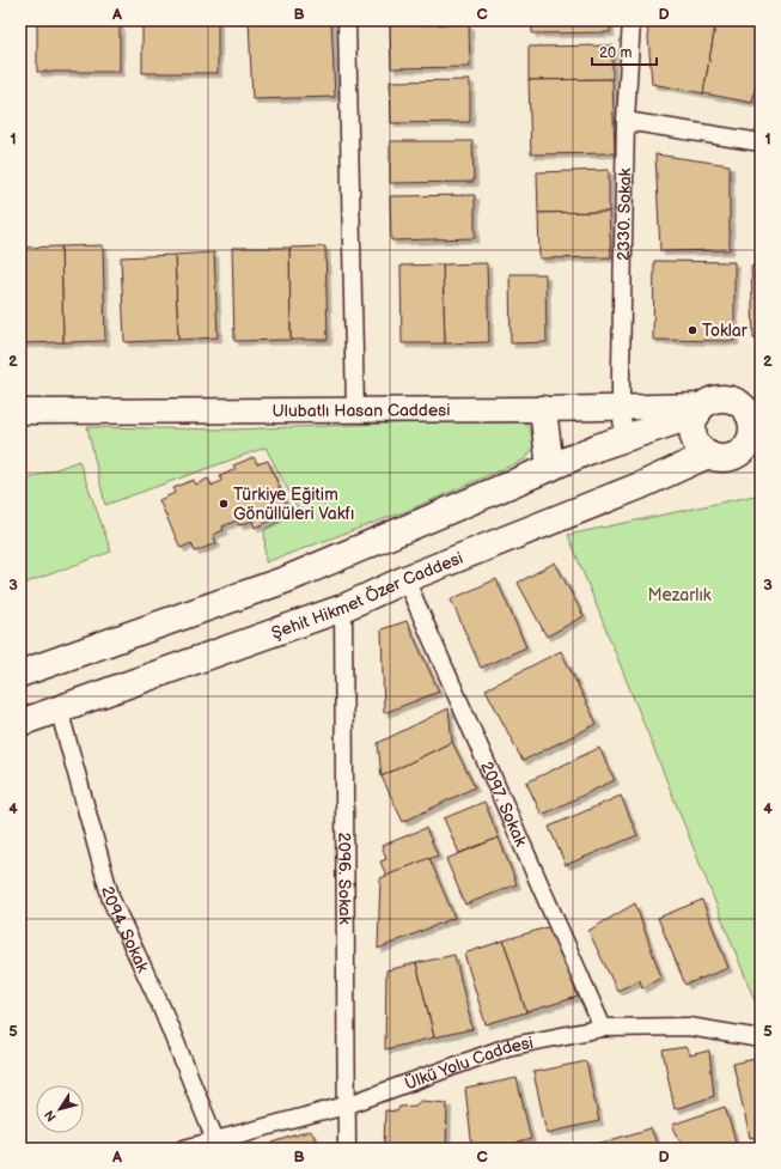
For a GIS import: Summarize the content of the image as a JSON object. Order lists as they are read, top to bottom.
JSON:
{
  "streets": {
    "main road": ["Şehit Hikmet Özer Caddesi"],
    "street": [
      "2330. Sokak",
      "Ulubatlı Hasan Caddesi",
      "2097. Sokak",
      "2096. Sokak",
      "2094. Sokak",
      "Ülkü Yolu Caddesi"
    ]
  },
  "crossings": [
    ["2330. Sokak", "Ulubatlı Hasan Caddesi"],
    ["Şehit Hikmet Özer Caddesi", "2097. Sokak"],
    ["Şehit Hikmet Özer Caddesi", "2096. Sokak"],
    ["Şehit Hikmet Özer Caddesi", "2094. Sokak"],
    ["2097. Sokak", "Ülkü Yolu Caddesi"],
    ["2096. Sokak", "Ülkü Yolu Caddesi"],
    ["2094. Sokak", "Ülkü Yolu Caddesi"]
  ],
  "parks": ["Mezarlık"],
  "places": ["Toklar", "Türkiye Eğitim Gönüllüleri Vakfı"],
  "scale_bar": "20 m",
  "north": "bottom left",
  "grid": {
    "columns": [
      "A",
      "B",
      "C",
      "D"
    ],
    "rows": [
      "1",
      "2",
      "3",
      "4",
      "5"
    ]
  }
}
